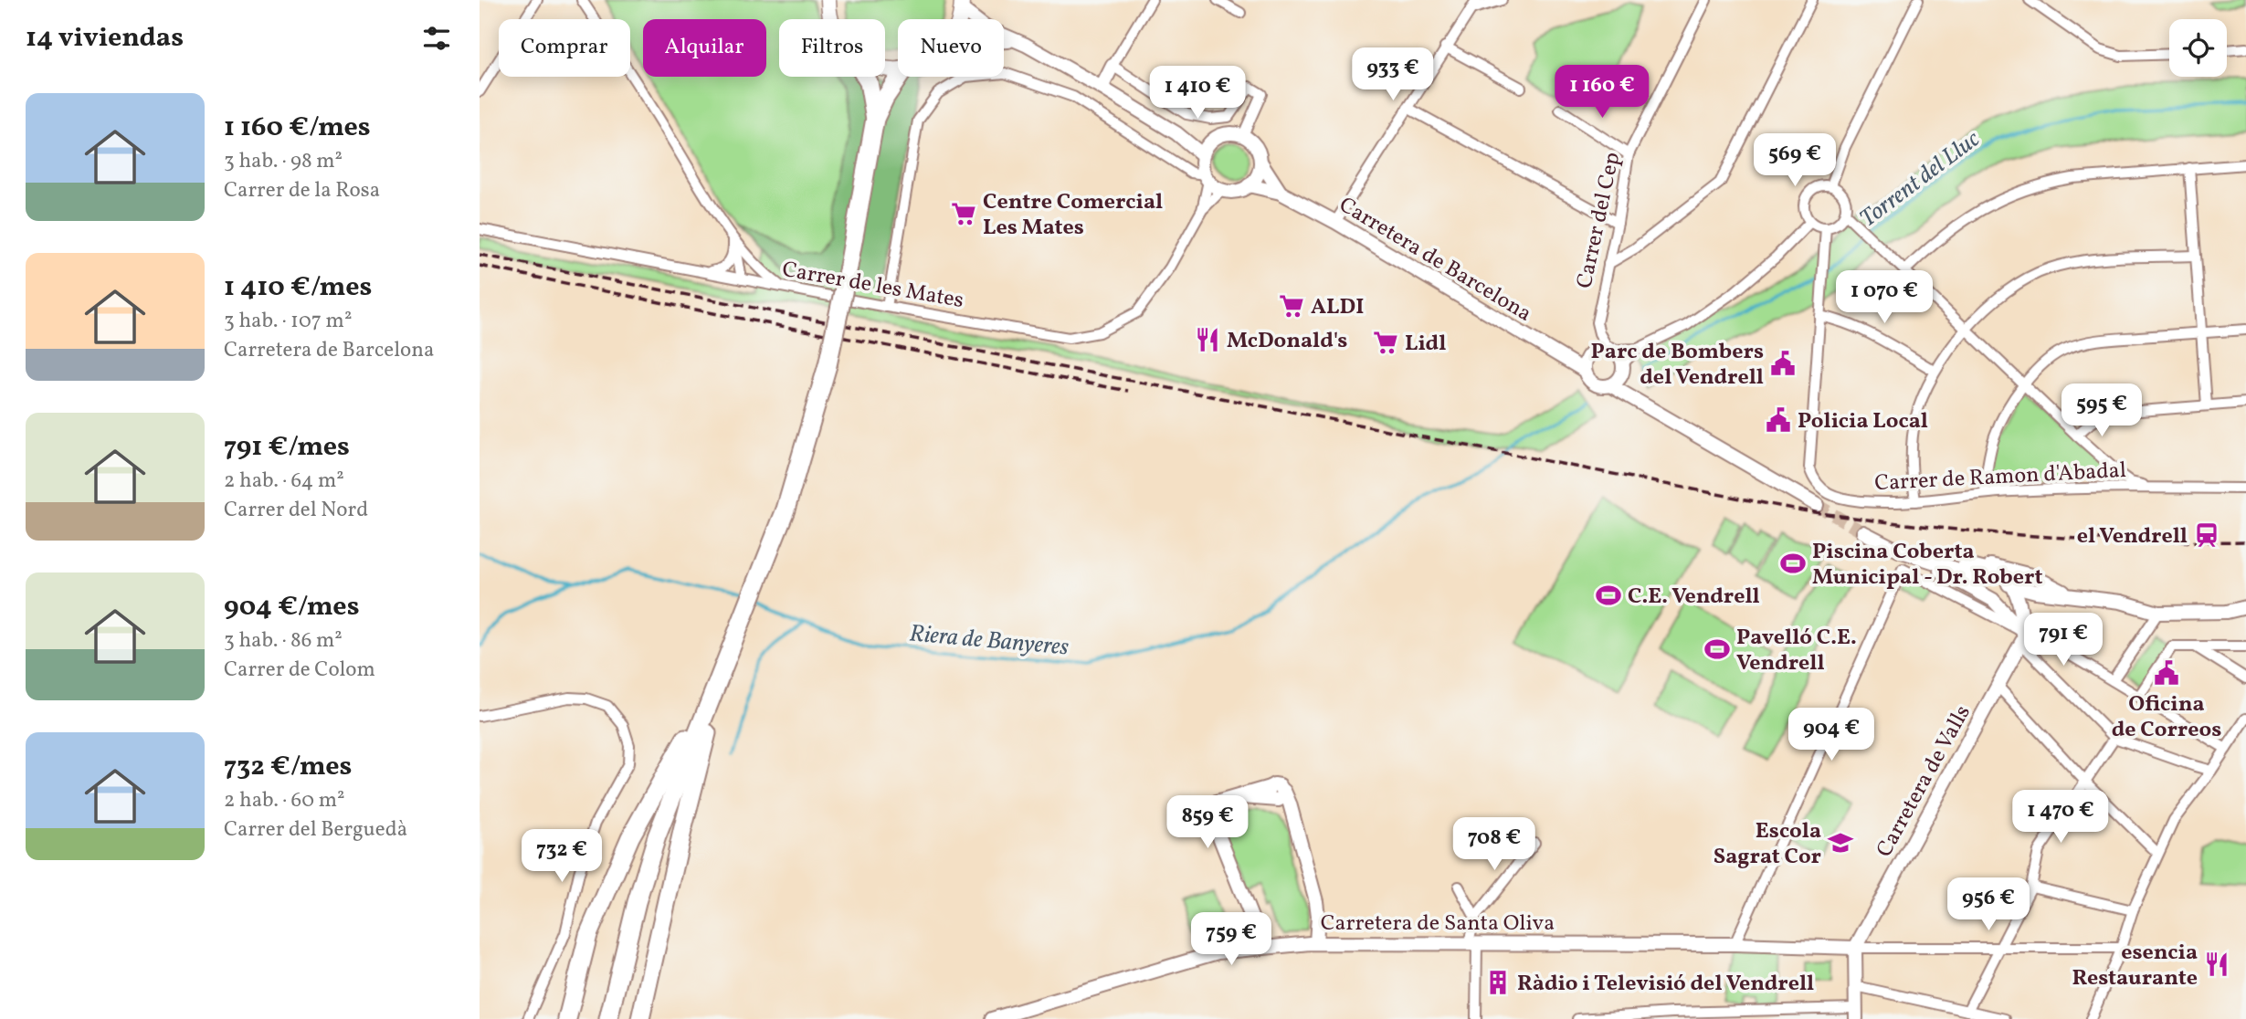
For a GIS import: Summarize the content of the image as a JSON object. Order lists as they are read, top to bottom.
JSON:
{
  "streets": {
    "street": [
      "Carrer del Cep",
      "Carretera de Barcelona",
      "Carrer de les Mates",
      "Carrer de Ramon d'Abadal",
      "Carretera de Valls",
      "Carretera de Santa Oliva"
    ]
  },
  "crossings": [
    ["Carrer del Cep", "Carretera de Barcelona"],
    ["Carretera de Barcelona", "Carrer de les Mates"],
    ["Carretera de Valls", "Carretera de Santa Oliva"]
  ],
  "water": ["Torrent del Lluc", "Riera de Banyeres"],
  "places": {
    "supermarket": ["Centre Comercial Les Mates", "ALDI", "Lidl"],
    "restaurant": ["McDonald's", "esencia Restaurante"],
    "public building": ["Parc de Bombers del Vendrell", "Policia Local", "Oficina de Correos"],
    "station": ["el Vendrell"],
    "sports": ["Piscina Coberta Municipal - Dr. Robert", "C.E. Vendrell", "Pavelló C.E. Vendrell"],
    "school or university": ["Escola Sagrat Cor"],
    "building": ["Ràdio i Televisió del Vendrell"]
  },
  "page": {
    "heading": "14 viviendas",
    "chip": [
      "Comprar",
      "Alquilar",
      "Filtros",
      "Nuevo"
    ],
    "price": [
      "933 €",
      "1 160 €",
      "1 410 €",
      "569 €",
      "1 070 €",
      "595 €",
      "791 €",
      "904 €",
      "1 470 €",
      "859 €",
      "708 €",
      "732 €",
      "956 €",
      "759 €"
    ],
    "list": [
      {
        "name": "1 160 €/mes",
        "note": "3 hab. · 98 m² · Carrer de la Rosa"
      },
      {
        "name": "1 410 €/mes",
        "note": "3 hab. · 107 m² · Carretera de Barcelona"
      },
      {
        "name": "791 €/mes",
        "note": "2 hab. · 64 m² · Carrer del Nord"
      },
      {
        "name": "904 €/mes",
        "note": "3 hab. · 86 m² · Carrer de Colom"
      },
      {
        "name": "732 €/mes",
        "note": "2 hab. · 60 m² · Carrer del Berguedà"
      }
    ]
  }
}
